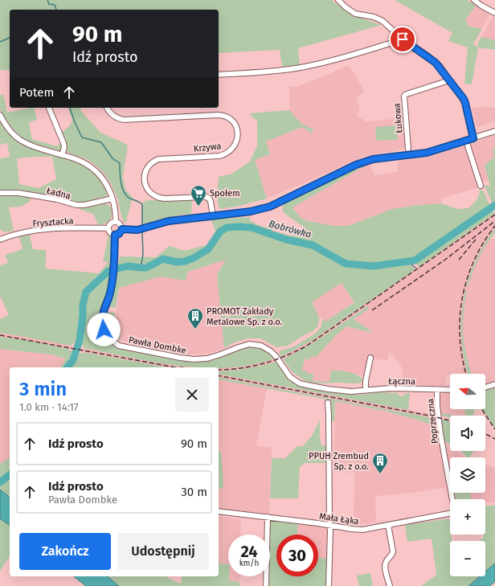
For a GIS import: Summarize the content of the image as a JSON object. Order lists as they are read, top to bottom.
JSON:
{
  "streets": {
    "street": [
      "Łukowa",
      "Krzywa",
      "Ładna",
      "Frysztacka",
      "Pawła Dombke",
      "Łączna",
      "Poprzeczna",
      "Mała Łąka"
    ]
  },
  "crossings": [
    ["Frysztacka", "Pawła Dombke"],
    ["Pawła Dombke", "Łączna"],
    ["Łączna", "Poprzeczna"]
  ],
  "water": ["Bobrówka"],
  "places": {
    "supermarket": ["Społem"],
    "building": ["PROMOT Zakłady Metalowe Sp. z o.o.", "PPUH Zrembud Sp. z o.o."]
  },
  "north": "left",
  "page": {
    "turn": ["90 m", "Idź prosto"],
    "then": "Potem",
    "heading": ["3 min", "1.0 km · 14:17"],
    "map_buttons": ["+", "−"],
    "list": [
      {
        "name": "Idź prosto",
        "value": "90 m"
      },
      {
        "name": "Idź prosto",
        "note": "Pawła Dombke",
        "value": "30 m"
      }
    ],
    "buttons": ["Zakończ", "Udostępnij"],
    "speed": "24 km/h",
    "limit": "30"
  }
}
